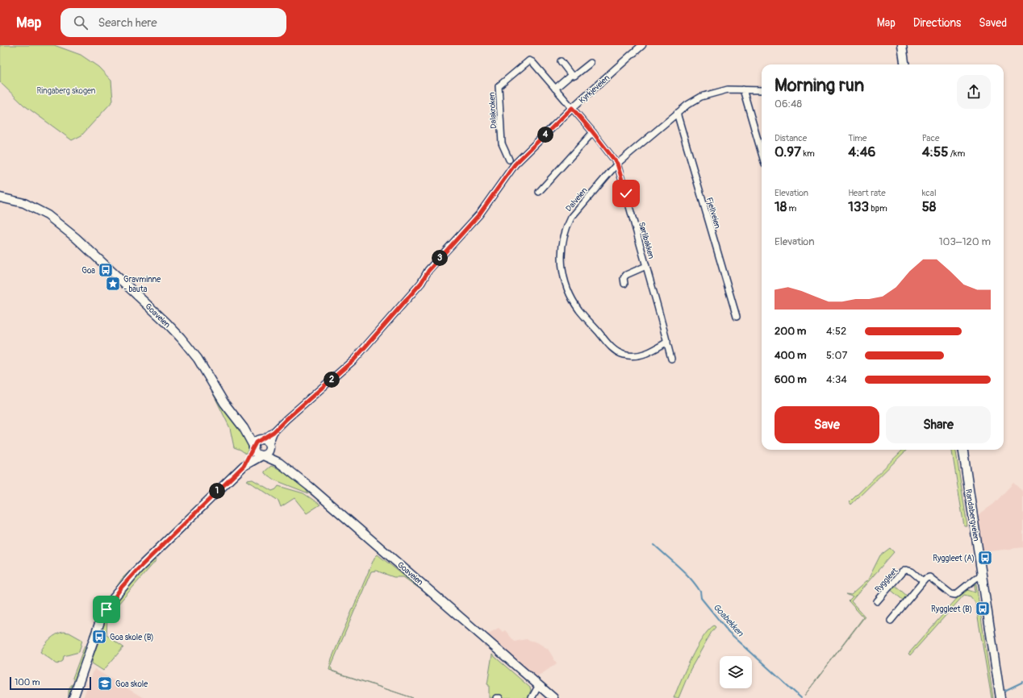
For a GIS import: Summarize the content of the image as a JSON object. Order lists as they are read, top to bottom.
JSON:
{
  "streets": {
    "main road": ["Goaveien", "Randabergveien"],
    "street": [
      "Kyrkjeveien",
      "Dalakroken",
      "Dalveien",
      "Fjellveien",
      "Sørlibakken",
      "Ryggleet"
    ]
  },
  "crossings": [
    ["Kyrkjeveien", "Dalakroken"],
    ["Kyrkjeveien", "Sørlibakken"],
    ["Kyrkjeveien", "Goaveien"],
    ["Dalakroken", "Sørlibakken"],
    ["Dalveien", "Fjellveien"],
    ["Dalveien", "Sørlibakken"]
  ],
  "water": ["Goabekken"],
  "parks": ["Ringaberg skogen"],
  "places": {
    "bus stop": [
      "Goa",
      "Ryggleet (A)",
      "Ryggleet (B)",
      "Goa skole (B)"
    ],
    "place": ["Gravminne - bauta"],
    "school or university": ["Goa skole"]
  },
  "scale_bar": "100 m",
  "page": {
    "header": "Map",
    "search": "Search here",
    "nav": ["Map", "Directions", "Saved"],
    "heading": ["Morning run", "06:48"],
    "stats": [
      ["Distance", "0.97 km"],
      ["Time", "4:46"],
      ["Pace", "4:55 /km"],
      ["Elevation", "18 m"],
      ["Heart rate", "133 bpm"],
      ["kcal", "58"]
    ],
    "pins": [
      "4",
      "3",
      "2",
      "1"
    ],
    "chart": ["Elevation", "103–120 m"],
    "list": [
      {
        "name": "200 m",
        "note": "4:52"
      },
      {
        "name": "400 m",
        "note": "5:07"
      },
      {
        "name": "600 m",
        "note": "4:34"
      }
    ],
    "buttons": ["Save", "Share"],
    "scale": "100 m"
  }
}
